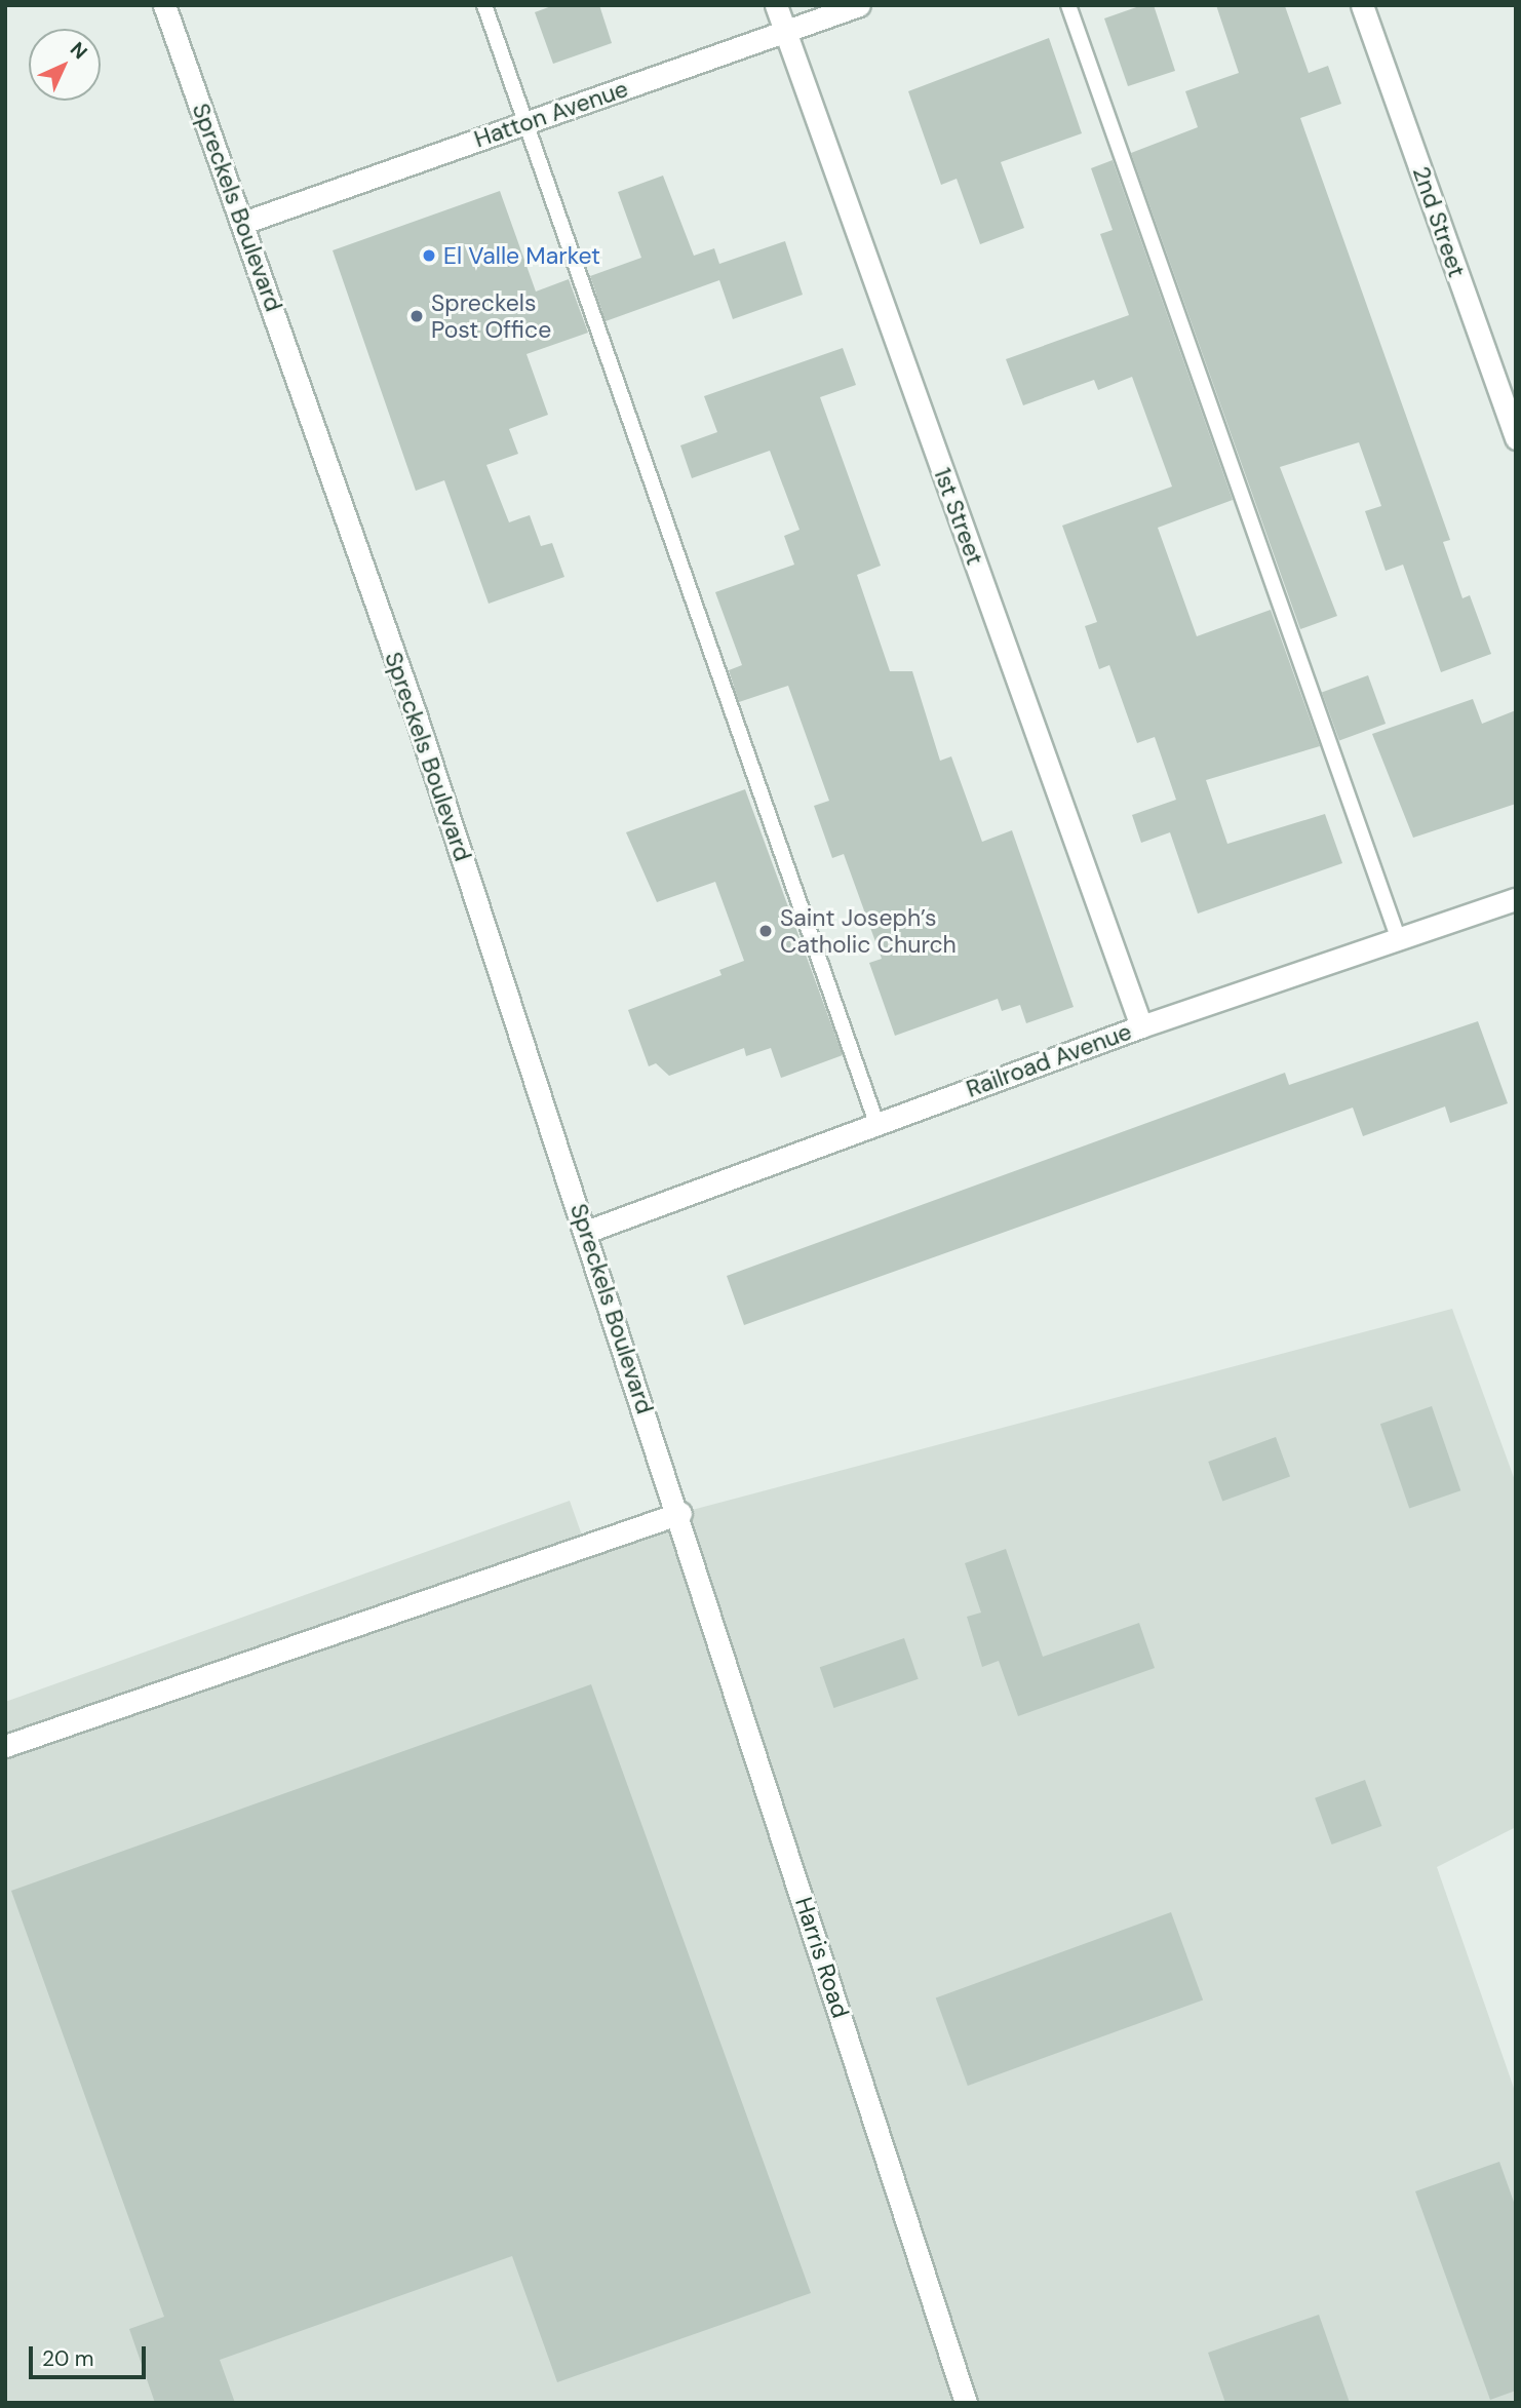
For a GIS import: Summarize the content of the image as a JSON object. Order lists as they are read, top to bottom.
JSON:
{
  "streets": {
    "street": [
      "Hatton Avenue",
      "Spreckels Boulevard",
      "2nd Street",
      "1st Street",
      "Railroad Avenue",
      "Harris Road"
    ]
  },
  "crossings": [
    ["Hatton Avenue", "Spreckels Boulevard"],
    ["Hatton Avenue", "1st Street"],
    ["Spreckels Boulevard", "Railroad Avenue"],
    ["Spreckels Boulevard", "Harris Road"],
    ["1st Street", "Railroad Avenue"]
  ],
  "places": ["El Valle Market", "Spreckels Post Office", "Saint Joseph’s Catholic Church"],
  "scale_bar": "20 m",
  "north": "top right"
}
